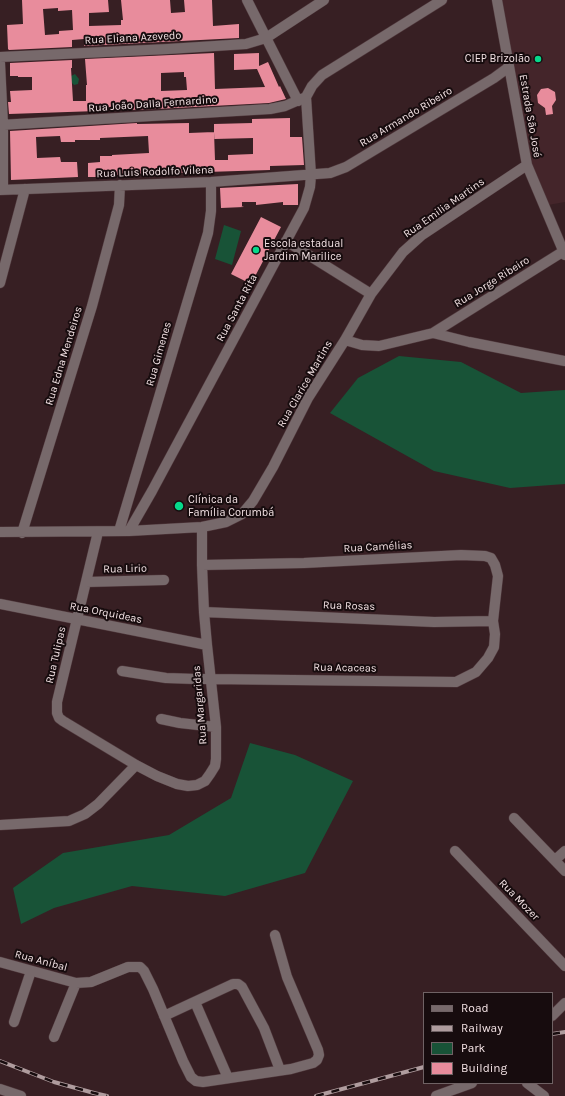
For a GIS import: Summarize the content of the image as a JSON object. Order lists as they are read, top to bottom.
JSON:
{
  "streets": {
    "street": [
      "Rua Eliana Azevedo",
      "Rua João Dalla Fernardino",
      "Estrada São José",
      "Rua Armando Ribeiro",
      "Rua Luis Rodolfo Vilena",
      "Rua Emilia Martins",
      "Rua Jorge Ribeiro",
      "Rua Santa Rita",
      "Rua Gimenes",
      "Rua Edna Mendeiros",
      "Rua Clarice Martins",
      "Rua Camélias",
      "Rua Lirio",
      "Rua Rosas",
      "Rua Orquideas",
      "Rua Tulipas",
      "Rua Acaceas",
      "Rua Margaridas",
      "Rua Mozer",
      "Rua Aníbal"
    ]
  },
  "crossings": [
    ["Rua João Dalla Fernardino", "Rua Santa Rita"],
    ["Estrada São José", "Rua Armando Ribeiro"],
    ["Estrada São José", "Rua Emilia Martins"],
    ["Estrada São José", "Rua Jorge Ribeiro"],
    ["Rua Armando Ribeiro", "Rua Luis Rodolfo Vilena"],
    ["Rua Armando Ribeiro", "Rua Santa Rita"],
    ["Rua Luis Rodolfo Vilena", "Rua Santa Rita"],
    ["Rua Luis Rodolfo Vilena", "Rua Gimenes"],
    ["Rua Luis Rodolfo Vilena", "Rua Edna Mendeiros"],
    ["Rua Emilia Martins", "Rua Clarice Martins"],
    ["Rua Jorge Ribeiro", "Rua Clarice Martins"],
    ["Rua Santa Rita", "Rua Gimenes"],
    ["Rua Santa Rita", "Rua Clarice Martins"],
    ["Rua Gimenes", "Rua Clarice Martins"],
    ["Rua Clarice Martins", "Rua Margaridas"],
    ["Rua Camélias", "Rua Rosas"],
    ["Rua Camélias", "Rua Acaceas"],
    ["Rua Camélias", "Rua Margaridas"],
    ["Rua Lirio", "Rua Tulipas"],
    ["Rua Rosas", "Rua Acaceas"],
    ["Rua Rosas", "Rua Margaridas"],
    ["Rua Orquideas", "Rua Tulipas"],
    ["Rua Orquideas", "Rua Margaridas"],
    ["Rua Tulipas", "Rua Margaridas"],
    ["Rua Acaceas", "Rua Margaridas"]
  ],
  "places": ["CIEP Brizolão", "Escola estadual Jardim Marilice", "Clínica da Família Corumbá"],
  "legend": [
    "Road",
    "Railway",
    "Park",
    "Building"
  ]
}
